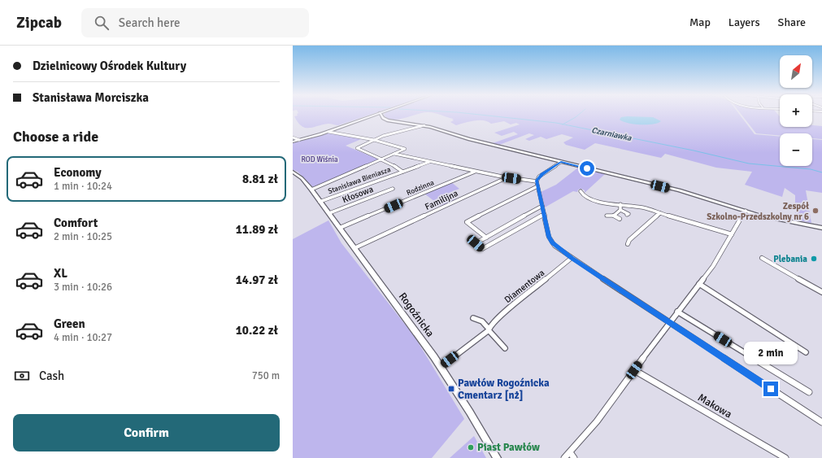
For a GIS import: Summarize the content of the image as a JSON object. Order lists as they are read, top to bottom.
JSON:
{
  "streets": {
    "street": [
      "Stanisława Bieniasza",
      "Rodzinna",
      "Kłosowa",
      "Familijna",
      "Diamentowa",
      "Rogoźnicka",
      "Makowa"
    ]
  },
  "crossings": [
    ["Stanisława Bieniasza", "Rodzinna"],
    ["Stanisława Bieniasza", "Rogoźnicka"],
    ["Rodzinna", "Rogoźnicka"],
    ["Kłosowa", "Rogoźnicka"],
    ["Familijna", "Rogoźnicka"],
    ["Diamentowa", "Rogoźnicka"]
  ],
  "water": ["Czarniawka"],
  "parks": ["ROD Wiśnia"],
  "places": {
    "other": ["Zespół Szkolno-Przedszkolny nr 6", "Plebania", "Piast Pawłów"],
    "transit": ["Pawłów Rogoźnicka Cmentarz [nż]"]
  },
  "north": "top right",
  "page": {
    "header": "Zipcab",
    "search": "Search here",
    "nav": ["Map", "Layers", "Share"],
    "banner": ["Dzielnicowy Ośrodek Kultury", "Stanisława Morciszka"],
    "map_buttons": ["+", "−"],
    "heading": "Choose a ride",
    "list": [
      {
        "name": "Economy",
        "note": "1 min · 10:24",
        "value": "8.81 zł"
      },
      {
        "name": "Comfort",
        "note": "2 min · 10:25",
        "value": "11.89 zł"
      },
      {
        "name": "XL",
        "note": "3 min · 10:26",
        "value": "14.97 zł"
      },
      {
        "name": "Green",
        "note": "4 min · 10:27",
        "value": "10.22 zł"
      }
    ],
    "bubble": "2 min",
    "pay": ["Cash", "750 m"],
    "buttons": "Confirm"
  }
}
